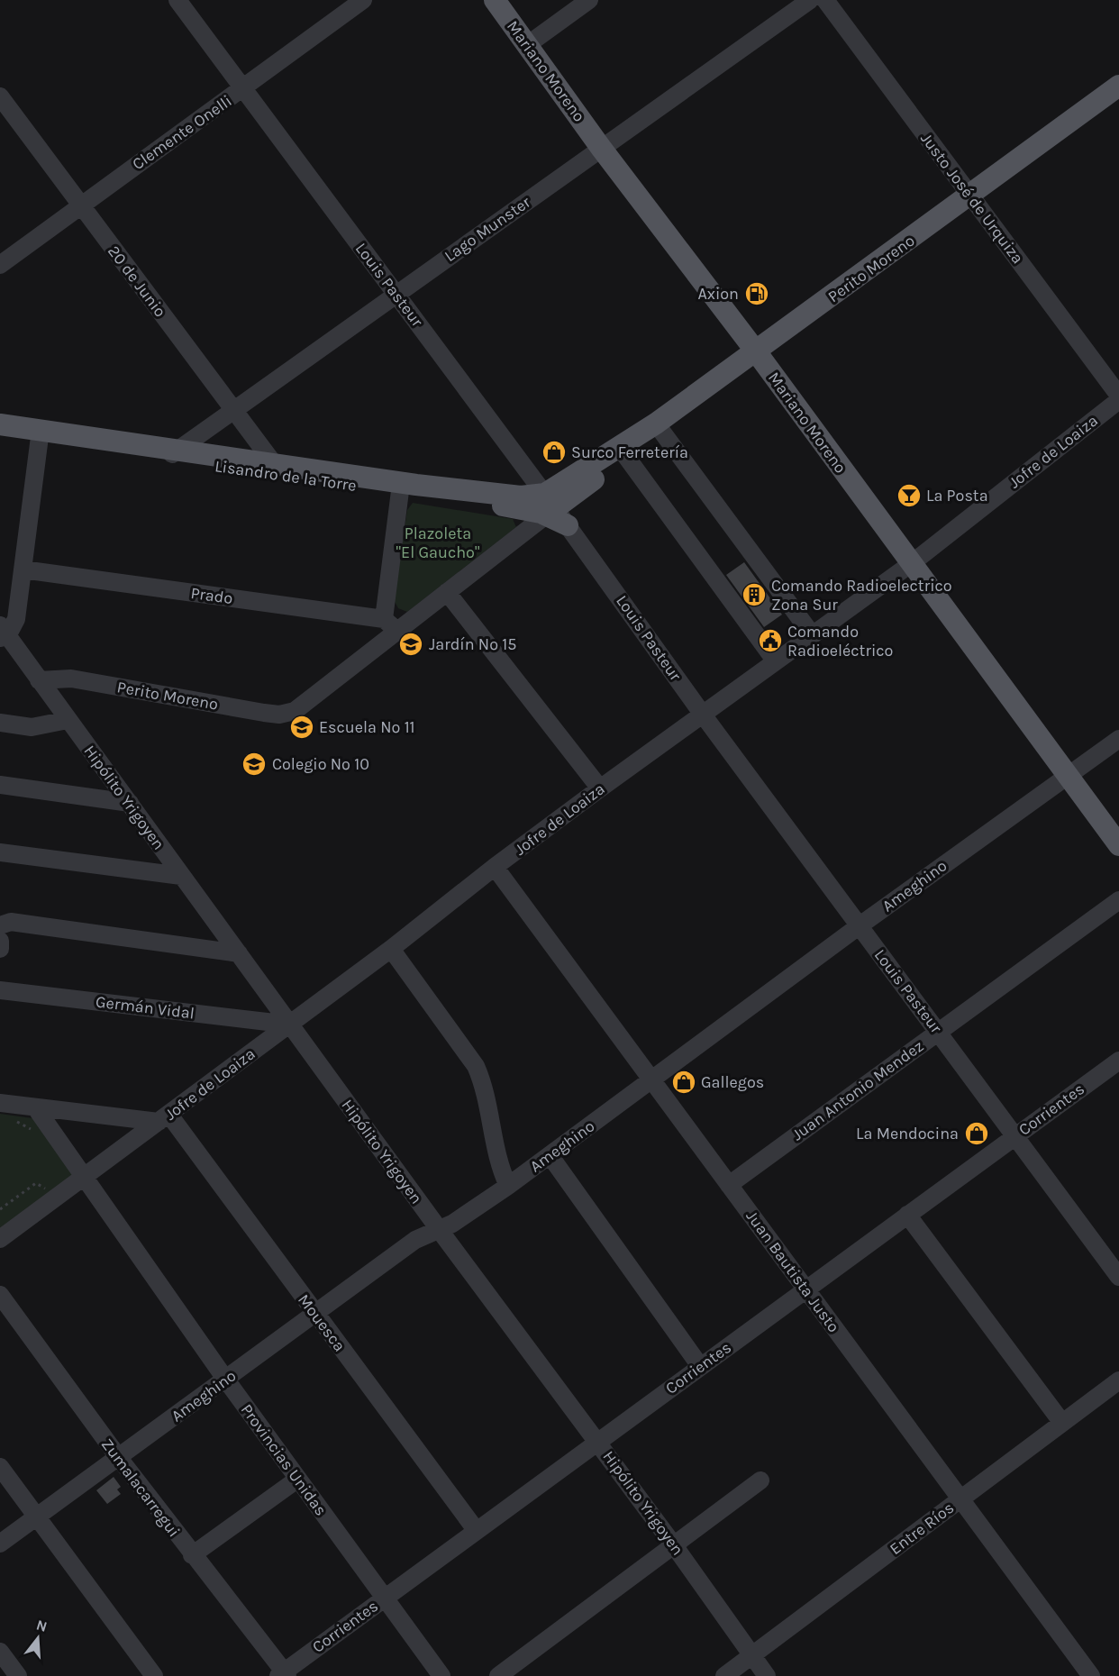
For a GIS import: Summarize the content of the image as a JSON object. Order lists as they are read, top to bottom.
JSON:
{
  "streets": {
    "main road": ["Mariano Moreno", "Perito Moreno", "Lisandro de la Torre"],
    "street": [
      "Clemente Onelli",
      "Justo José de Urquiza",
      "Lago Munster",
      "20 de Junio",
      "Louis Pasteur",
      "Jofre de Loaiza",
      "Prado",
      "Hipólito Yrigoyen",
      "Ameghino",
      "Germán Vidal",
      "Juan Antonio Mendez",
      "Corrientes",
      "Juan Bautista Justo",
      "Mouesca",
      "Provincias Unidas",
      "Zumalacarregui",
      "Entre Ríos"
    ]
  },
  "crossings": [
    ["Mariano Moreno", "Lago Munster"],
    ["Mariano Moreno", "Perito Moreno"],
    ["Mariano Moreno", "Jofre de Loaiza"],
    ["Mariano Moreno", "Ameghino"],
    ["Clemente Onelli", "20 de Junio"],
    ["Clemente Onelli", "Louis Pasteur"],
    ["Justo José de Urquiza", "Perito Moreno"],
    ["Lago Munster", "20 de Junio"],
    ["Lago Munster", "Louis Pasteur"],
    ["Lago Munster", "Lisandro de la Torre"],
    ["Perito Moreno", "Louis Pasteur"],
    ["Perito Moreno", "Lisandro de la Torre"],
    ["Perito Moreno", "Prado"],
    ["Perito Moreno", "Hipólito Yrigoyen"],
    ["20 de Junio", "Lisandro de la Torre"],
    ["Louis Pasteur", "Jofre de Loaiza"],
    ["Louis Pasteur", "Lisandro de la Torre"],
    ["Louis Pasteur", "Ameghino"],
    ["Louis Pasteur", "Juan Antonio Mendez"],
    ["Louis Pasteur", "Corrientes"],
    ["Jofre de Loaiza", "Hipólito Yrigoyen"],
    ["Jofre de Loaiza", "Germán Vidal"],
    ["Jofre de Loaiza", "Juan Bautista Justo"],
    ["Jofre de Loaiza", "Mouesca"],
    ["Jofre de Loaiza", "Provincias Unidas"],
    ["Hipólito Yrigoyen", "Ameghino"],
    ["Hipólito Yrigoyen", "Germán Vidal"],
    ["Hipólito Yrigoyen", "Corrientes"],
    ["Hipólito Yrigoyen", "Entre Ríos"],
    ["Ameghino", "Juan Bautista Justo"],
    ["Ameghino", "Mouesca"],
    ["Ameghino", "Provincias Unidas"],
    ["Ameghino", "Zumalacarregui"],
    ["Juan Antonio Mendez", "Juan Bautista Justo"],
    ["Corrientes", "Juan Bautista Justo"],
    ["Corrientes", "Mouesca"],
    ["Corrientes", "Provincias Unidas"],
    ["Corrientes", "Zumalacarregui"],
    ["Juan Bautista Justo", "Entre Ríos"]
  ],
  "parks": ["Plazoleta \"El Gaucho\""],
  "places": {
    "fuel station": ["Axion"],
    "shop": ["Surco Ferretería", "Gallegos", "La Mendocina"],
    "bar": ["La Posta"],
    "building": ["Comando Radioelectrico Zona Sur"],
    "public building": ["Comando Radioeléctrico"],
    "school or university": ["Jardín Nº 15", "Escuela Nº 11", "Colegio Nº 10"]
  },
  "north": "top"
}
